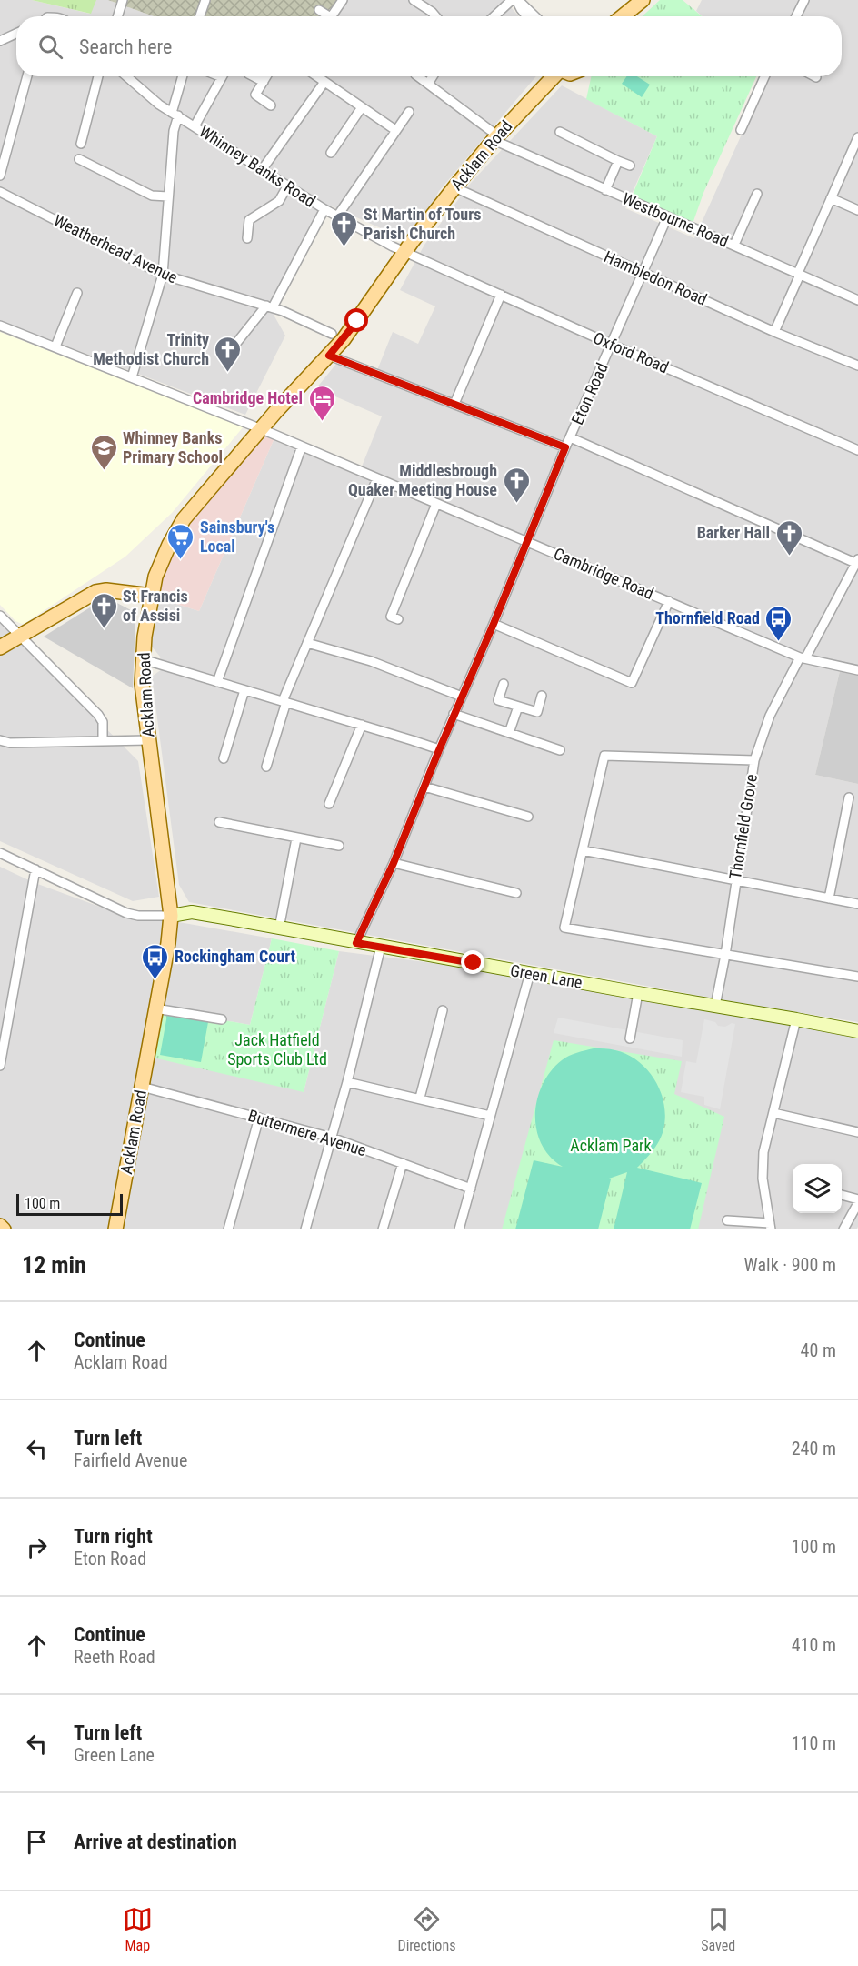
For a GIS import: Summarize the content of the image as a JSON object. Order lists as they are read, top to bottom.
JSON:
{
  "streets": {
    "main road": ["Acklam Road"],
    "street": [
      "Whinney Banks Road",
      "Westbourne Road",
      "Weatherhead Avenue",
      "Hambledon Road",
      "Oxford Road",
      "Eton Road",
      "Cambridge Road",
      "Thornfield Grove",
      "Green Lane",
      "Buttermere Avenue"
    ]
  },
  "crossings": [
    ["Acklam Road", "Whinney Banks Road"],
    ["Acklam Road", "Westbourne Road"],
    ["Acklam Road", "Hambledon Road"],
    ["Acklam Road", "Oxford Road"],
    ["Acklam Road", "Cambridge Road"],
    ["Acklam Road", "Green Lane"],
    ["Acklam Road", "Buttermere Avenue"],
    ["Whinney Banks Road", "Oxford Road"],
    ["Westbourne Road", "Eton Road"],
    ["Hambledon Road", "Eton Road"],
    ["Oxford Road", "Eton Road"],
    ["Eton Road", "Cambridge Road"],
    ["Eton Road", "Green Lane"],
    ["Cambridge Road", "Thornfield Grove"],
    ["Thornfield Grove", "Green Lane"]
  ],
  "parks": ["Jack Hatfield Sports Club Ltd", "Acklam Park"],
  "places": {
    "church": [
      "St Martin of Tours Parish Church",
      "Trinity Methodist Church",
      "Middlesbrough Quaker Meeting House",
      "Barker Hall",
      "St Francis of Assisi"
    ],
    "hotel": ["Cambridge Hotel"],
    "school or university": ["Whinney Banks Primary School"],
    "supermarket": ["Sainsbury's Local"],
    "bus stop": ["Thornfield Road", "Rockingham Court"]
  },
  "scale_bar": "100 m",
  "page": {
    "search": "Search here",
    "scale": "100 m",
    "heading": ["12 min", "Walk · 900 m"],
    "list": [
      ["Continue", "Acklam Road", "40 m"],
      ["Turn left", "Fairfield Avenue", "240 m"],
      ["Turn right", "Eton Road", "100 m"],
      ["Continue", "Reeth Road", "410 m"],
      ["Turn left", "Green Lane", "110 m"],
      "Arrive at destination"
    ],
    "nav": ["Map", "Directions", "Saved"]
  }
}
